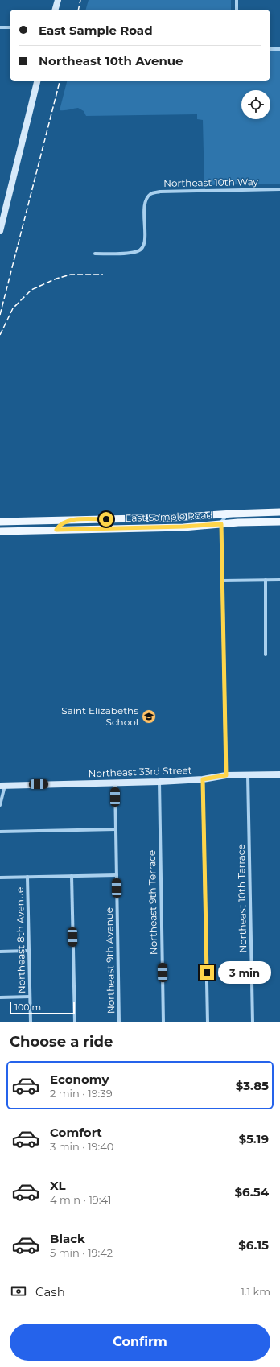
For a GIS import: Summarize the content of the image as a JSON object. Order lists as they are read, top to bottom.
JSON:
{
  "streets": {
    "main road": ["East Sample Road"],
    "street": [
      "Northeast 10th Way",
      "Northeast 33rd Street",
      "Northeast 10th Terrace",
      "Northeast 9th Terrace",
      "Northeast 8th Avenue",
      "Northeast 9th Avenue"
    ]
  },
  "crossings": [
    ["Northeast 33rd Street", "Northeast 10th Terrace"],
    ["Northeast 33rd Street", "Northeast 9th Terrace"],
    ["Northeast 33rd Street", "Northeast 9th Avenue"]
  ],
  "places": {
    "school or university": ["Saint Elizabeths School"]
  },
  "scale_bar": "100 m",
  "page": {
    "banner": ["East Sample Road", "Northeast 10th Avenue"],
    "bubble": "3 min",
    "scale": "100 m",
    "heading": "Choose a ride",
    "list": [
      {
        "name": "Economy",
        "note": "2 min · 19:39",
        "value": "$3.85"
      },
      {
        "name": "Comfort",
        "note": "3 min · 19:40",
        "value": "$5.19"
      },
      {
        "name": "XL",
        "note": "4 min · 19:41",
        "value": "$6.54"
      },
      {
        "name": "Black",
        "note": "5 min · 19:42",
        "value": "$6.15"
      }
    ],
    "pay": ["Cash", "1.1 km"],
    "buttons": "Confirm"
  }
}
